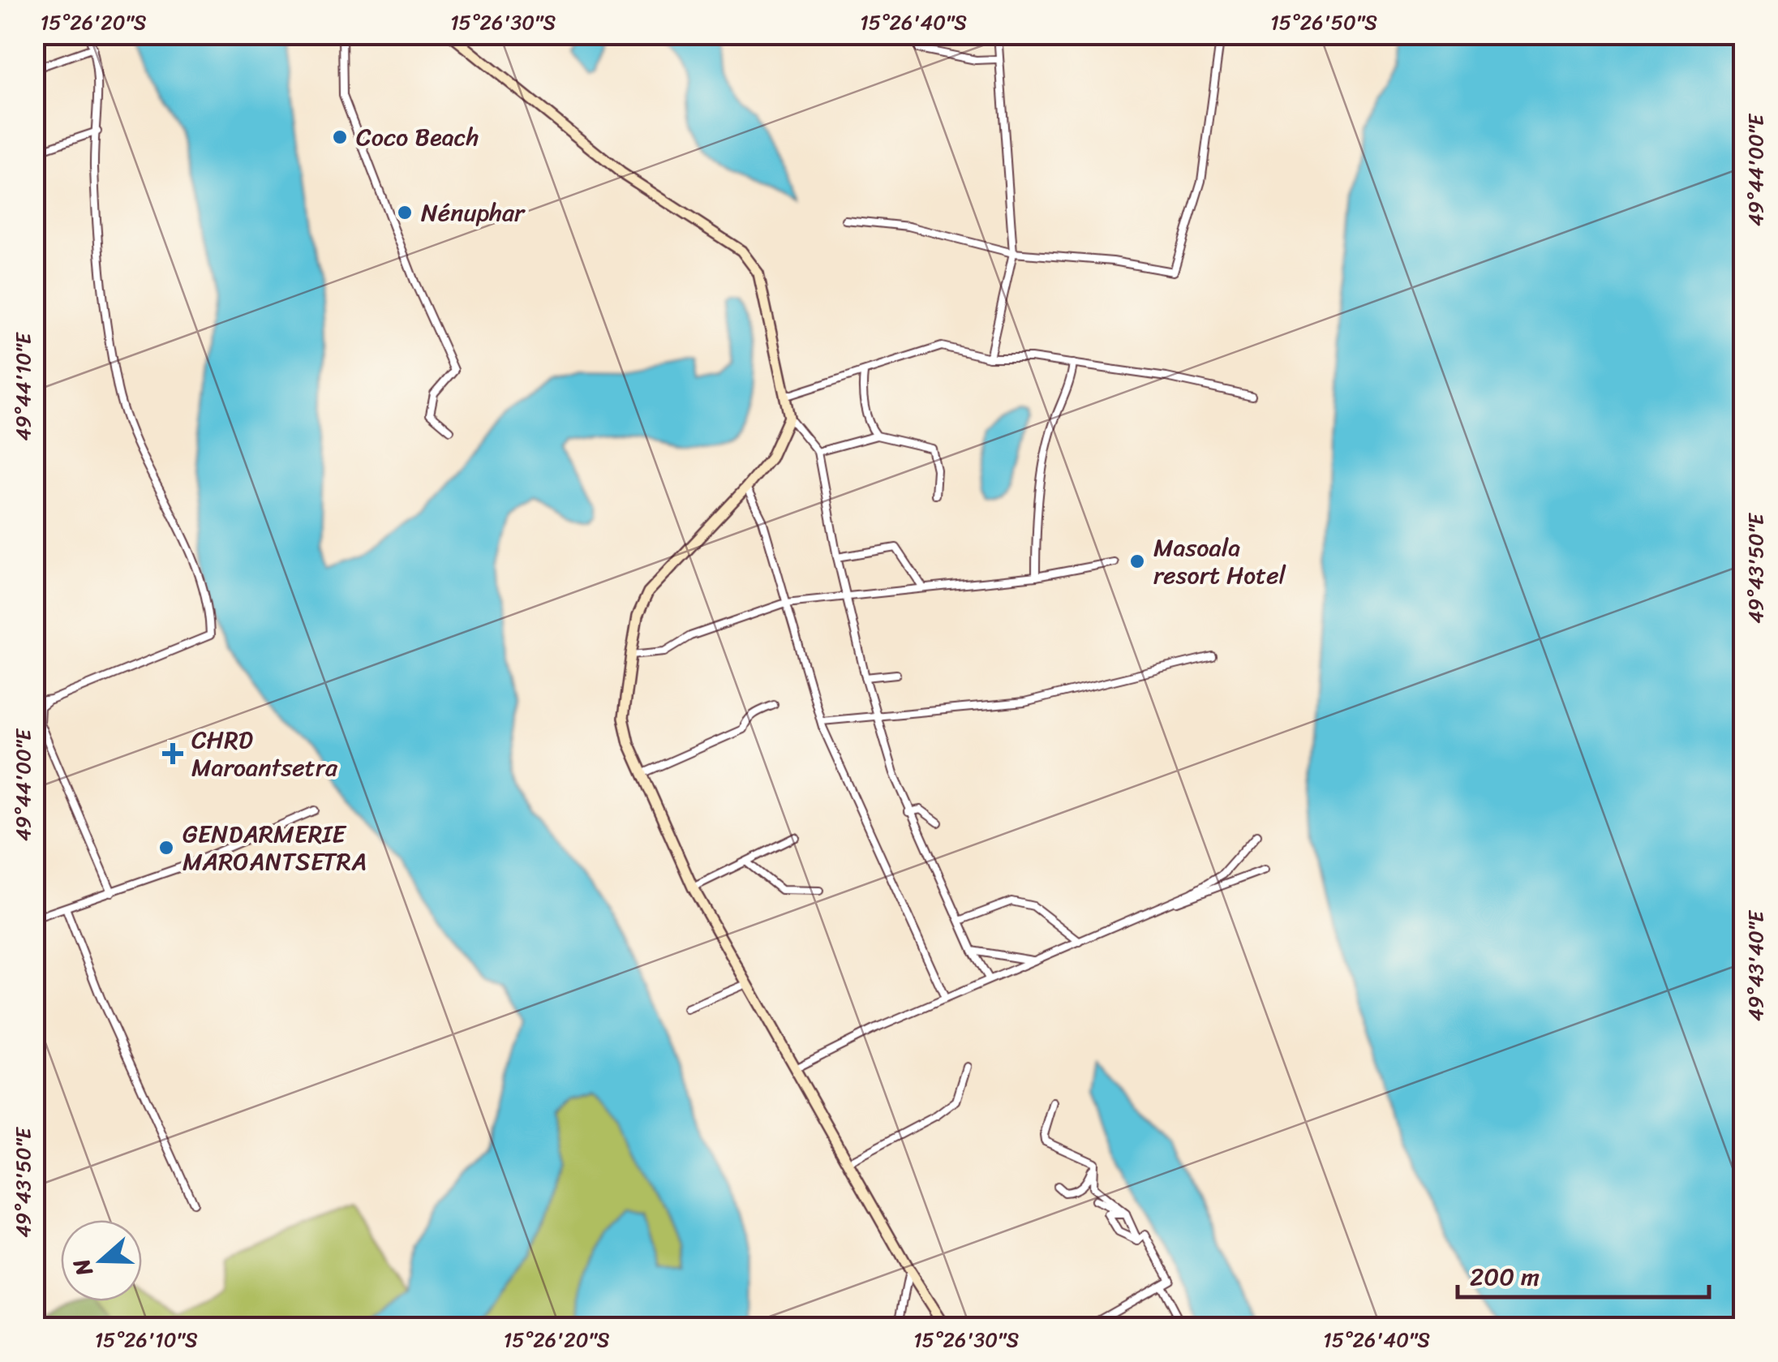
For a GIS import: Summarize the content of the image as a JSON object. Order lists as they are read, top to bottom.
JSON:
{
  "places": {
    "other": [
      "Coco Beach",
      "Nénuphar",
      "Masoala resort Hotel",
      "GENDARMERIE MAROANTSETRA"
    ],
    "health": ["CHRD Maroantsetra"]
  },
  "scale_bar": "200 m",
  "north": "left",
  "coordinates": [
    "15°26'20\"S",
    "15°26'30\"S",
    "15°26'40\"S",
    "15°26'50\"S",
    "49°44'00\"E",
    "49°44'10\"E",
    "49°43'50\"E",
    "49°43'40\"E",
    "15°26'10\"S"
  ]
}
